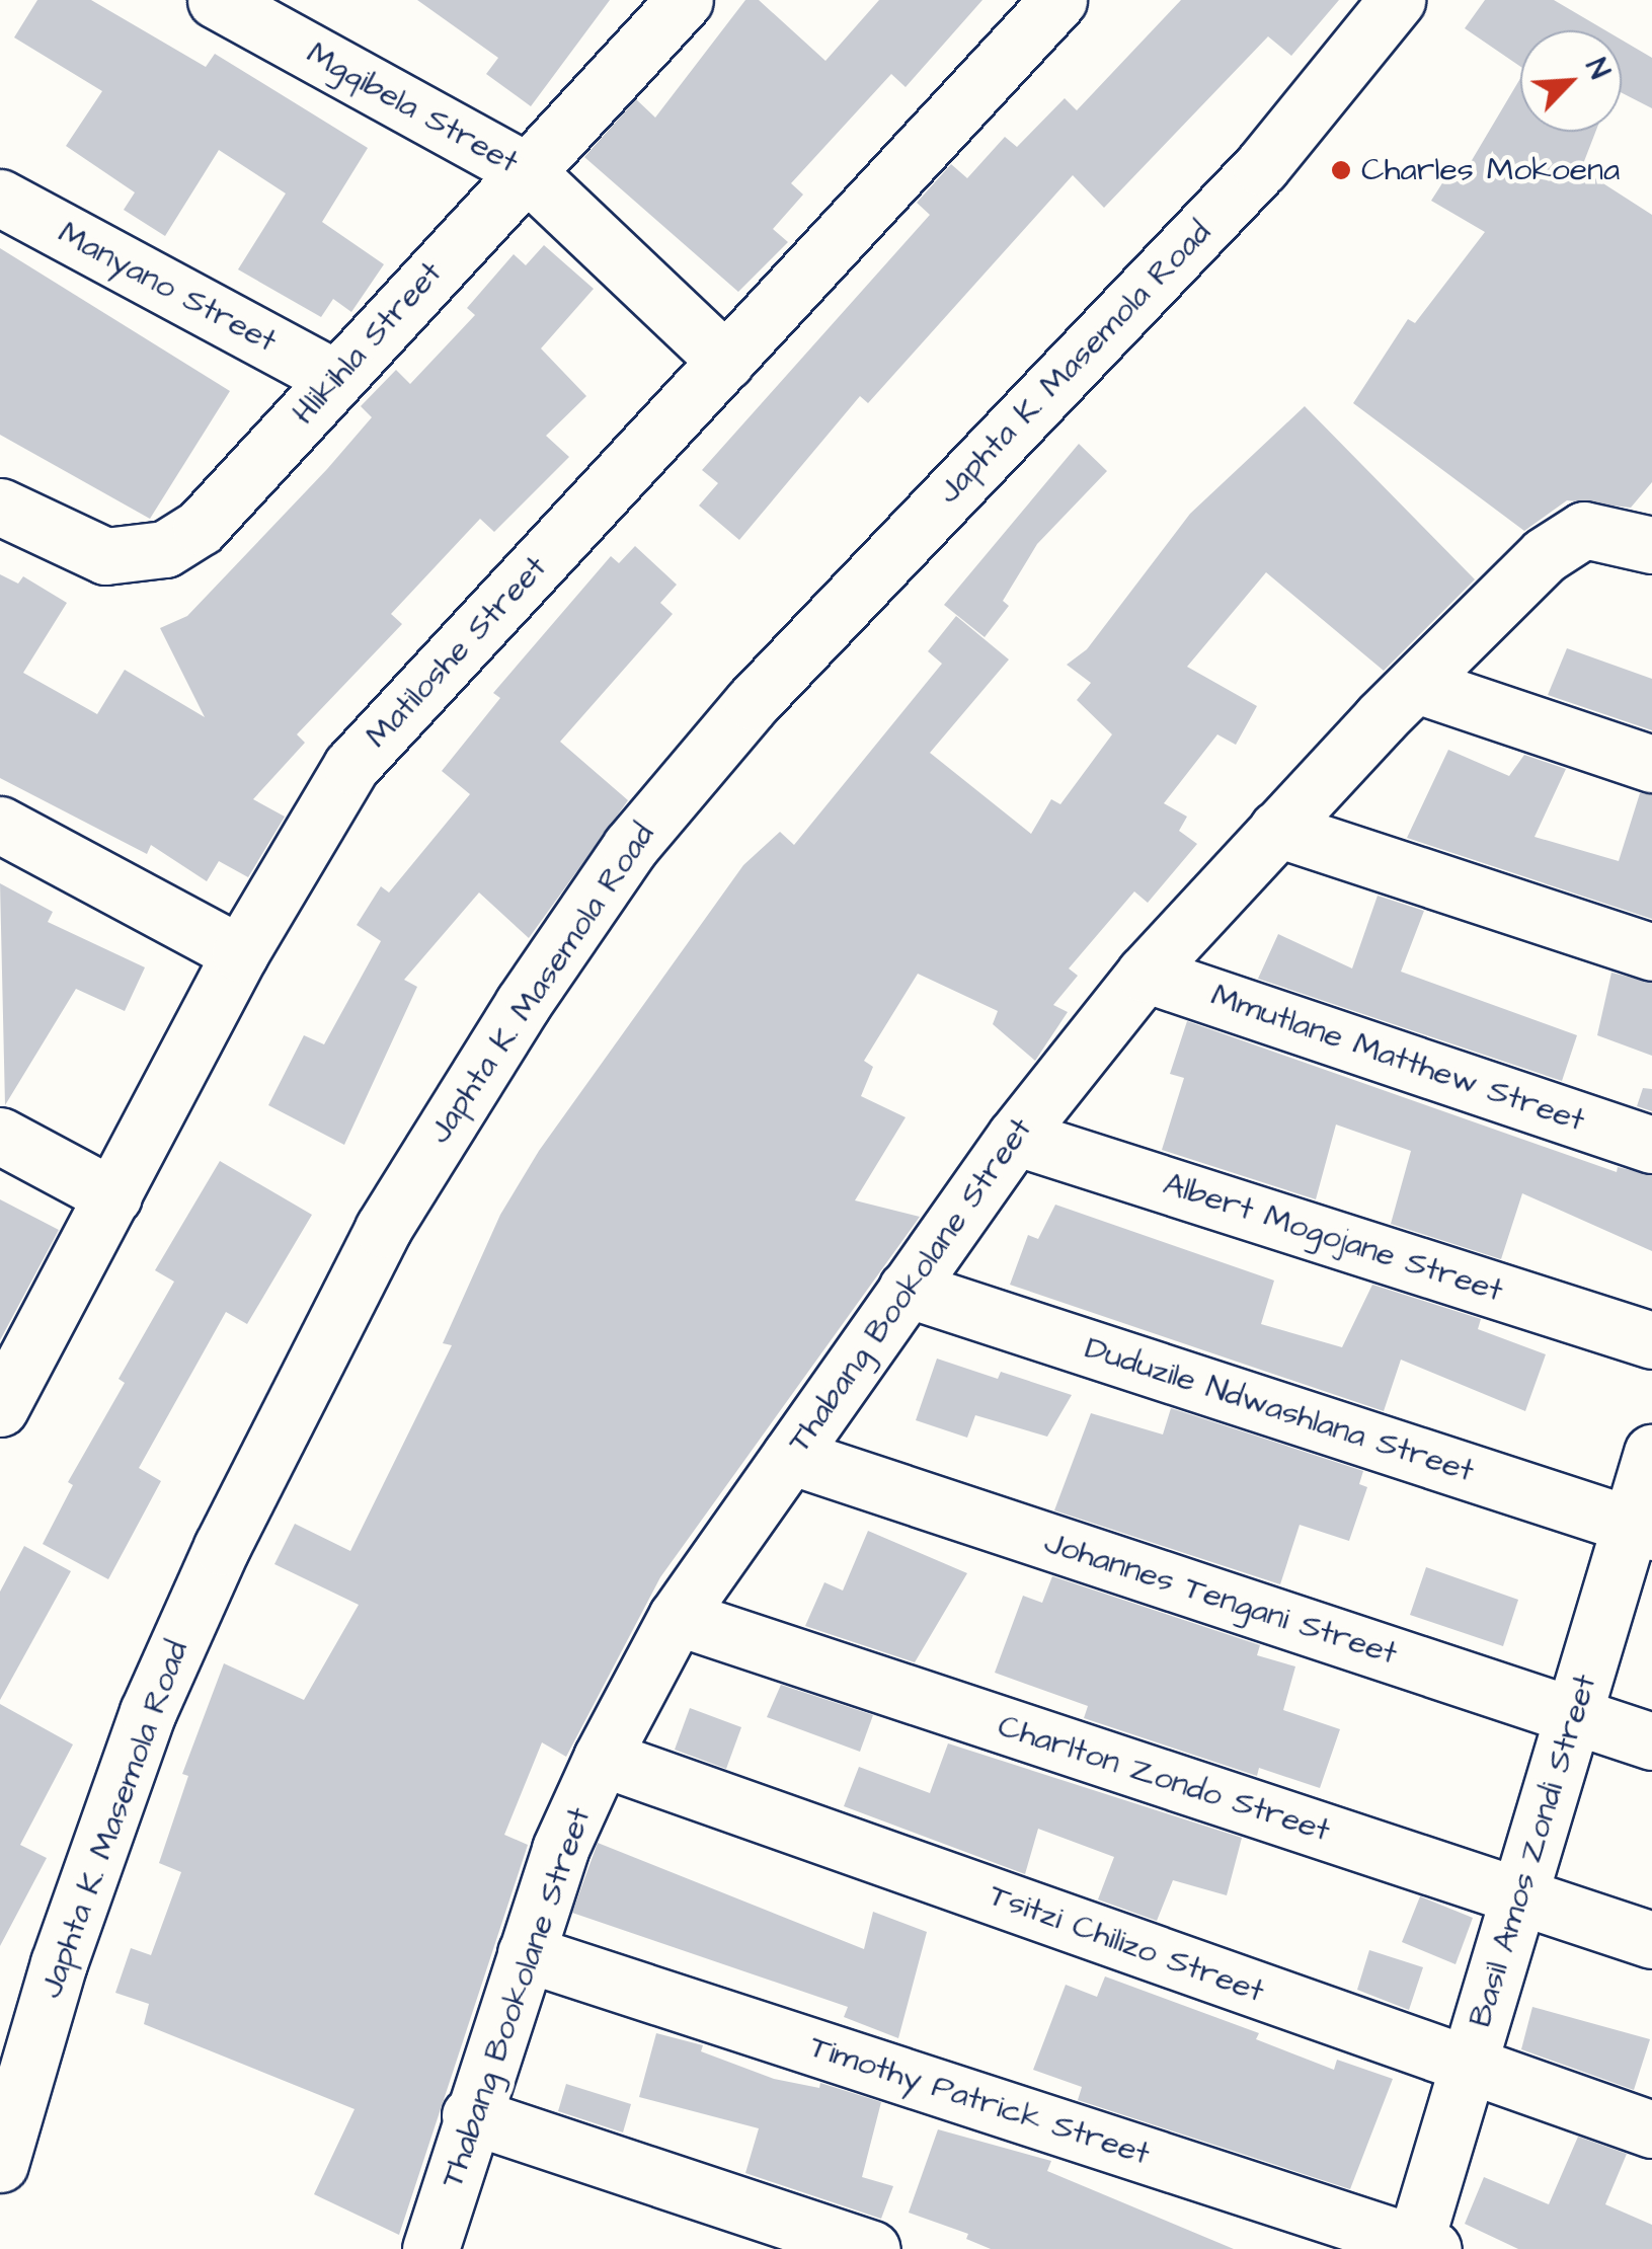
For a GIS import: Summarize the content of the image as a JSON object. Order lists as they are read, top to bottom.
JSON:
{
  "streets": {
    "street": [
      "Mgqibela Street",
      "Manyano Street",
      "Hlikihla Street",
      "Japhta K. Masemola Road",
      "Matiloshe Street",
      "Mmutlane Matthew Street",
      "Albert Mogojane Street",
      "Thabang Bookolane Street",
      "Duduzile Ndwashlana Street",
      "Johannes Tengani Street",
      "Charlton Zondo Street",
      "Basil Amos Zondi Street",
      "Tsitzi Chilizo Street",
      "Timothy Patrick Street"
    ]
  },
  "crossings": [
    ["Mgqibela Street", "Hlikihla Street"],
    ["Mgqibela Street", "Matiloshe Street"],
    ["Manyano Street", "Hlikihla Street"],
    ["Mmutlane Matthew Street", "Thabang Bookolane Street"],
    ["Albert Mogojane Street", "Thabang Bookolane Street"],
    ["Thabang Bookolane Street", "Duduzile Ndwashlana Street"],
    ["Thabang Bookolane Street", "Johannes Tengani Street"],
    ["Thabang Bookolane Street", "Charlton Zondo Street"],
    ["Thabang Bookolane Street", "Tsitzi Chilizo Street"],
    ["Thabang Bookolane Street", "Timothy Patrick Street"],
    ["Duduzile Ndwashlana Street", "Basil Amos Zondi Street"],
    ["Johannes Tengani Street", "Basil Amos Zondi Street"],
    ["Charlton Zondo Street", "Basil Amos Zondi Street"],
    ["Basil Amos Zondi Street", "Tsitzi Chilizo Street"],
    ["Basil Amos Zondi Street", "Timothy Patrick Street"]
  ],
  "places": ["Charles Mokoena"],
  "north": "top right"
}
